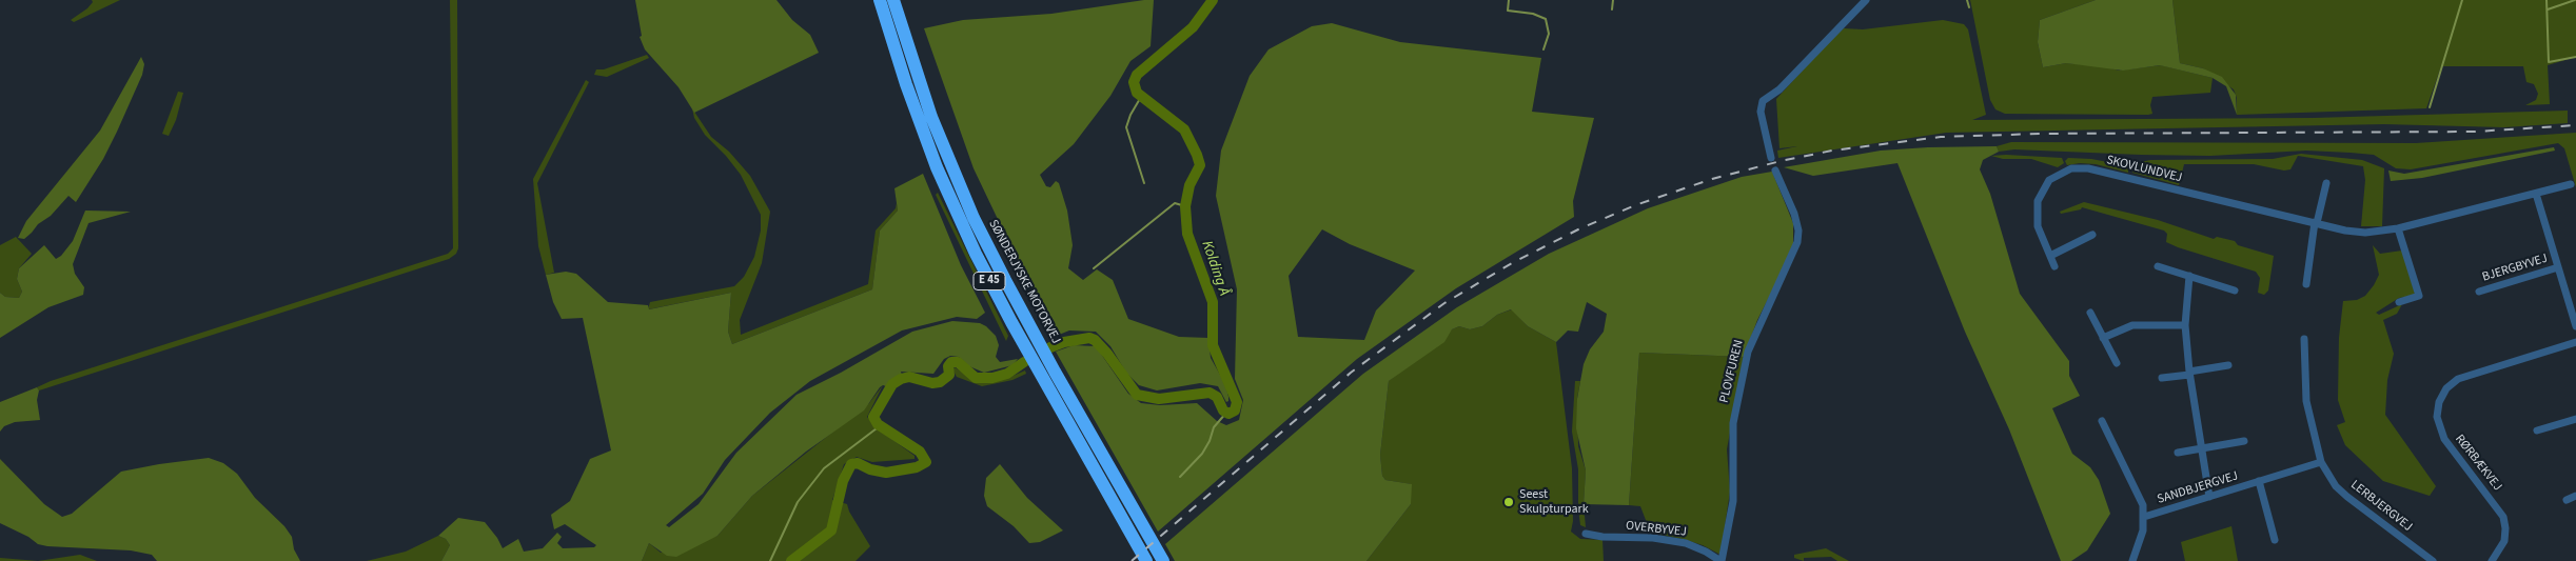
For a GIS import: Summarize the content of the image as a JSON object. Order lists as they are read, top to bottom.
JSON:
{
  "streets": {
    "highway": ["E 45", "SØNDERJYSKE MOTORVEJ"],
    "street": [
      "SKOVLUNDVEJ",
      "BJERGBYVEJ",
      "PLOVFUREN",
      "RØRBÆKVEJ",
      "SANDBJERGVEJ",
      "LERBJERGVEJ",
      "OVERBYVEJ"
    ]
  },
  "crossings": [
    ["SKOVLUNDVEJ", "BJERGBYVEJ"],
    ["PLOVFUREN", "OVERBYVEJ"],
    ["SANDBJERGVEJ", "LERBJERGVEJ"]
  ],
  "water": ["Kolding Å"],
  "places": ["Seest Skulpturpark"]
}
